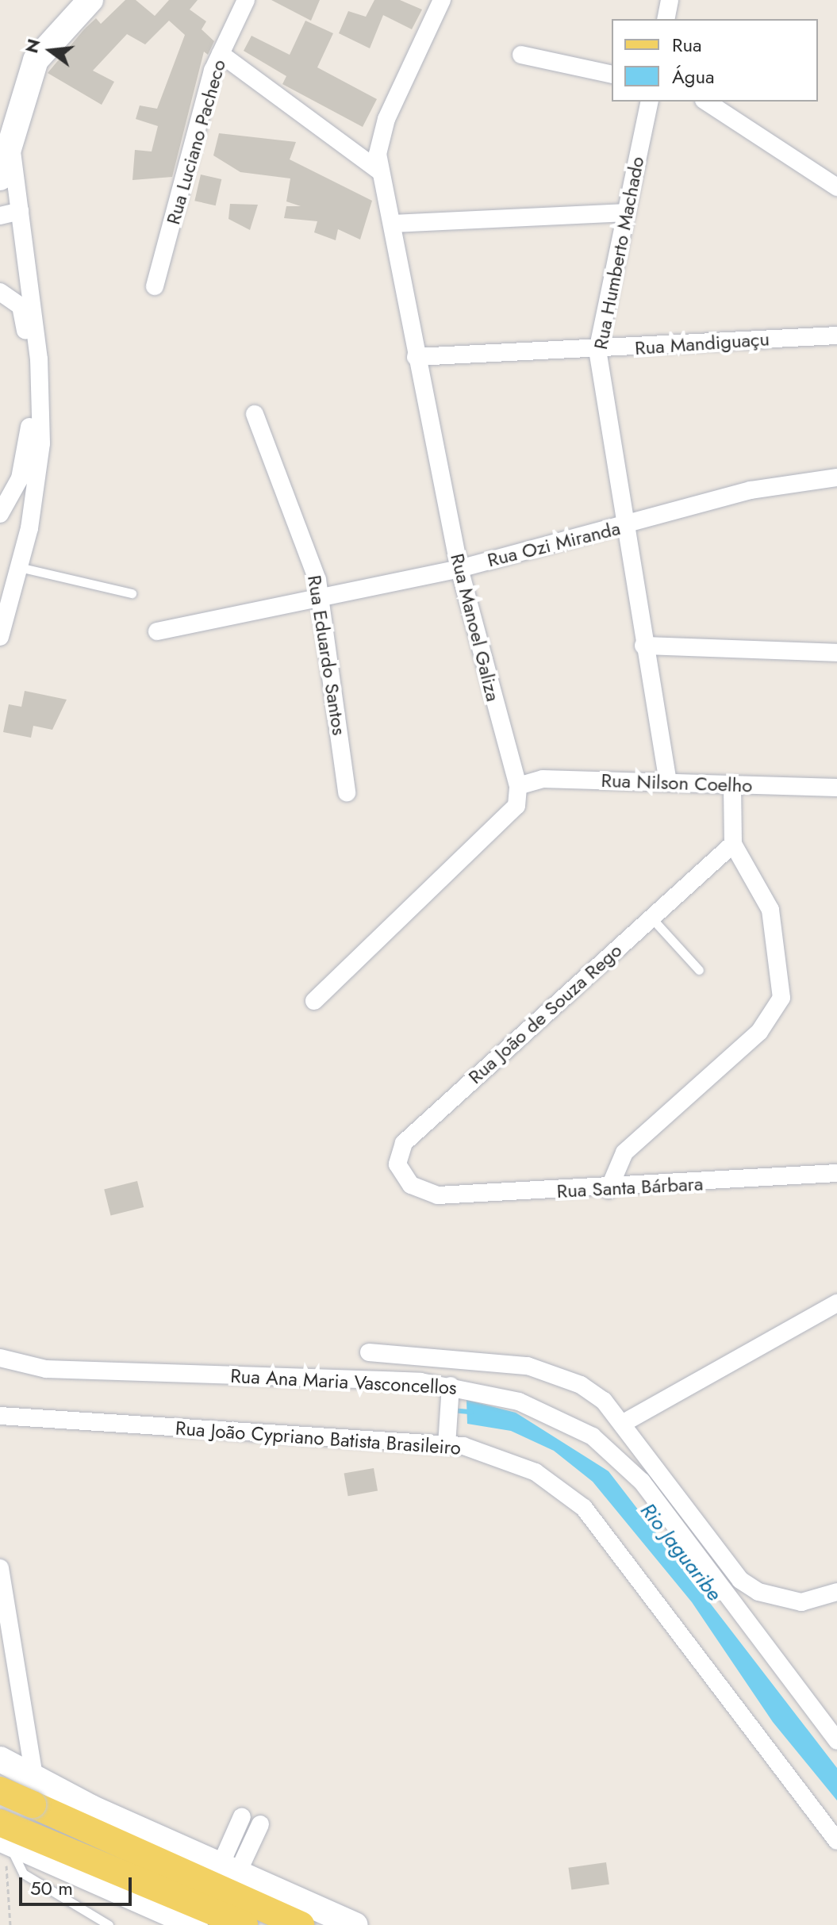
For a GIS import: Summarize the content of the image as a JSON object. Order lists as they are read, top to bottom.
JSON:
{
  "streets": {
    "street": [
      "Rua Luciano Pacheco",
      "Rua Humberto Machado",
      "Rua Mandiguaçu",
      "Rua Ozi Miranda",
      "Rua Manoel Galiza",
      "Rua Eduardo Santos",
      "Rua Nilson Coelho",
      "Rua João de Souza Rego",
      "Rua Santa Bárbara",
      "Rua Ana Maria Vasconcellos",
      "Rua João Cypriano Batista Brasileiro"
    ]
  },
  "crossings": [
    ["Rua Humberto Machado", "Rua Mandiguaçu"],
    ["Rua Humberto Machado", "Rua Ozi Miranda"],
    ["Rua Humberto Machado", "Rua Nilson Coelho"],
    ["Rua Mandiguaçu", "Rua Manoel Galiza"],
    ["Rua Ozi Miranda", "Rua Manoel Galiza"],
    ["Rua Ozi Miranda", "Rua Eduardo Santos"],
    ["Rua Manoel Galiza", "Rua Nilson Coelho"],
    ["Rua João de Souza Rego", "Rua Santa Bárbara"]
  ],
  "water": ["Rio Jaguaribe"],
  "legend": ["Rua", "Água"],
  "scale_bar": "50 m",
  "north": "left"
}
